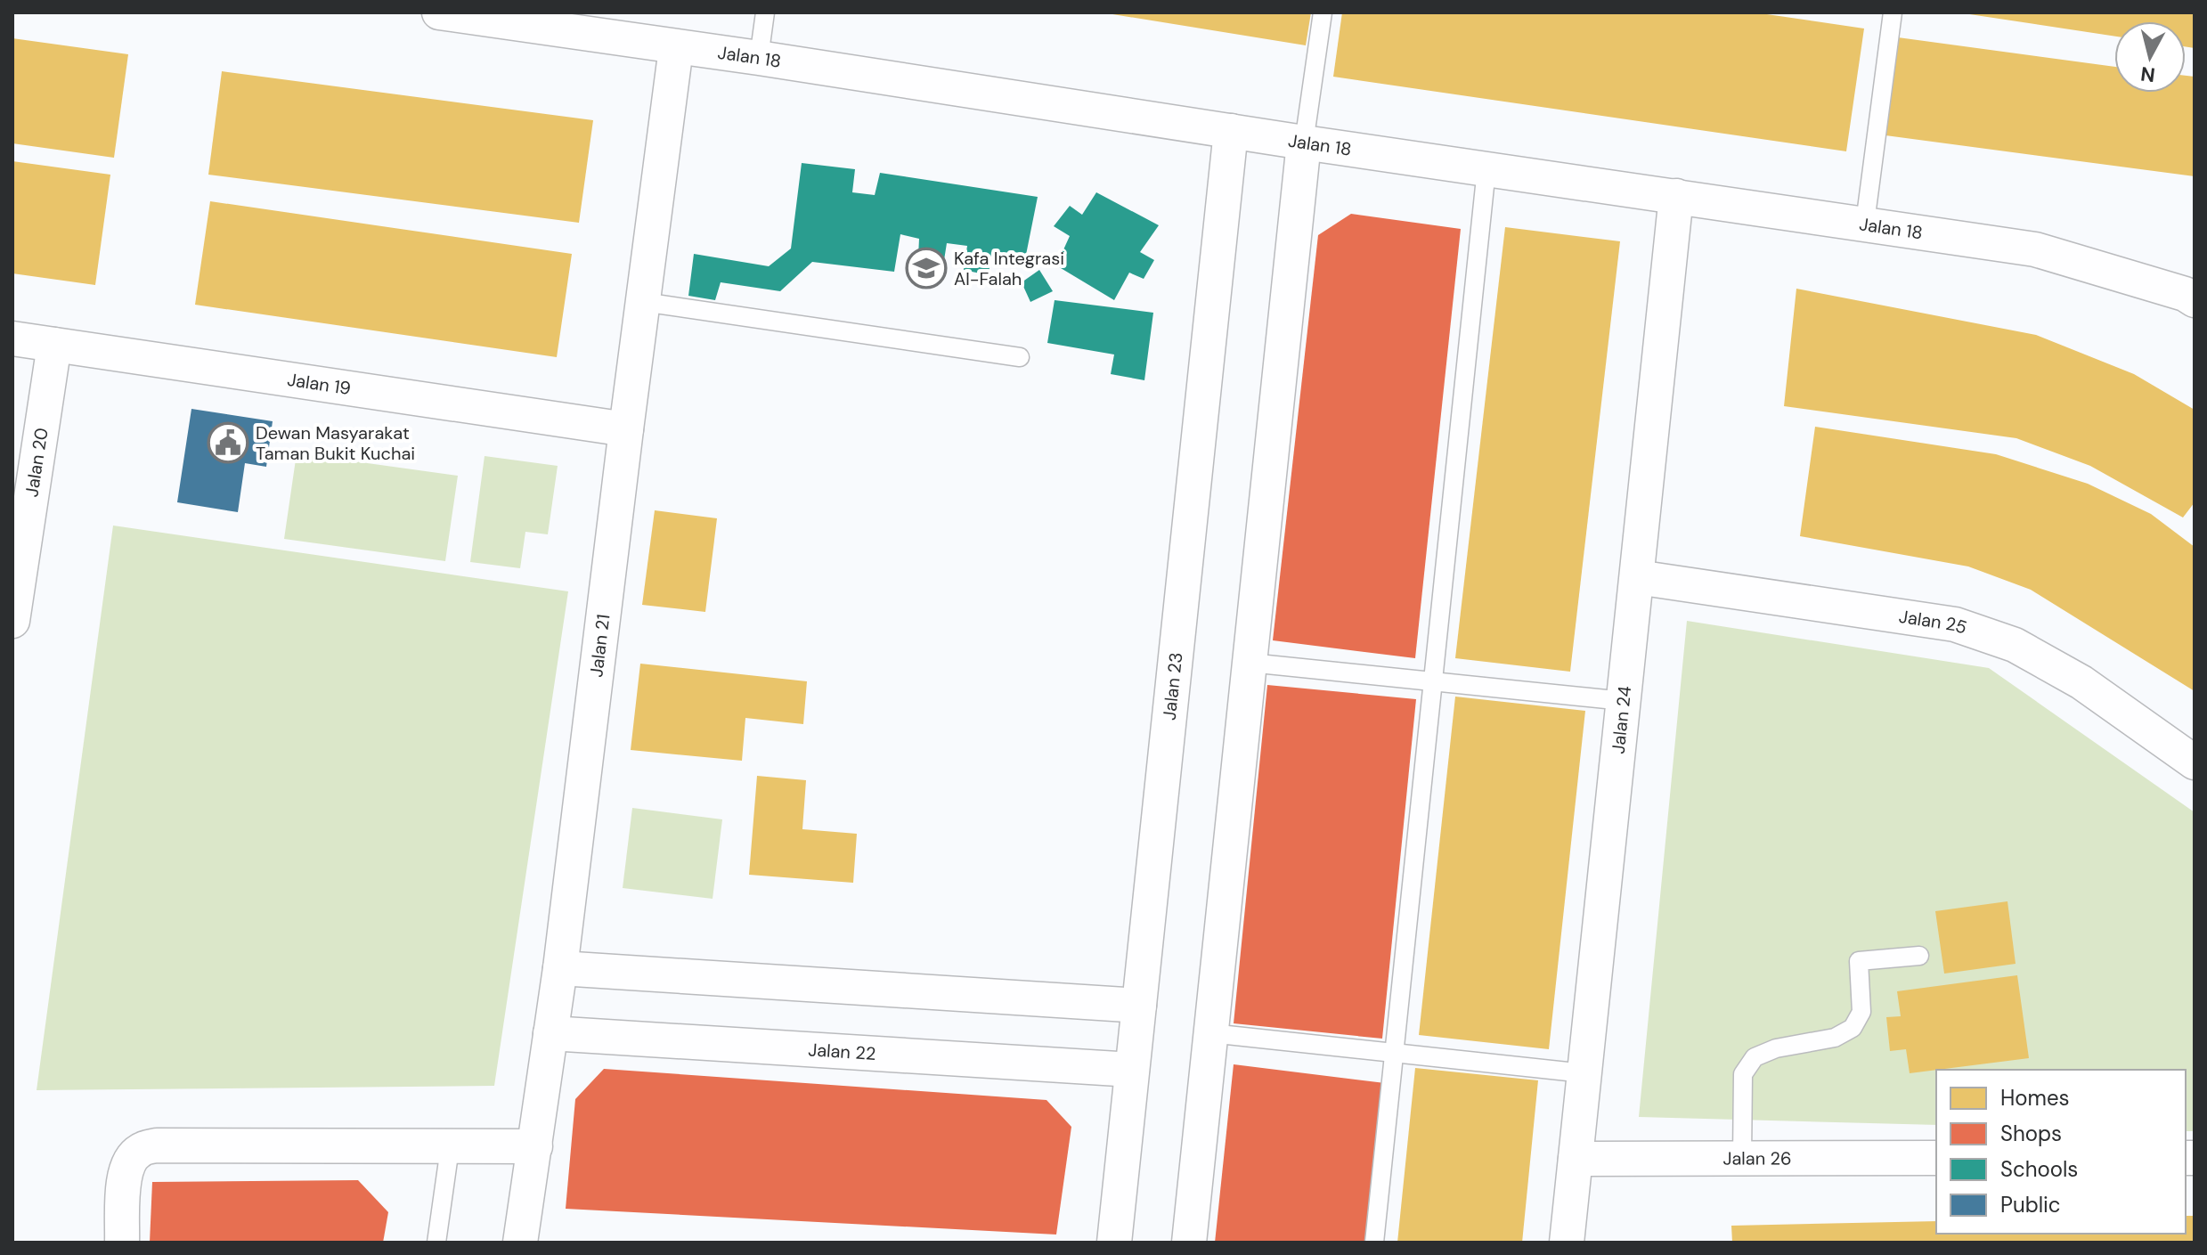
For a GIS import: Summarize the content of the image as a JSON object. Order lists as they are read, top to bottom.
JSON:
{
  "streets": {
    "street": [
      "Jalan 18",
      "Jalan 19",
      "Jalan 20",
      "Jalan 25",
      "Jalan 21",
      "Jalan 23",
      "Jalan 24",
      "Jalan 22",
      "Jalan 26"
    ]
  },
  "crossings": [
    ["Jalan 18", "Jalan 21"],
    ["Jalan 18", "Jalan 23"],
    ["Jalan 18", "Jalan 24"],
    ["Jalan 19", "Jalan 20"],
    ["Jalan 19", "Jalan 21"],
    ["Jalan 25", "Jalan 24"],
    ["Jalan 21", "Jalan 22"],
    ["Jalan 23", "Jalan 22"],
    ["Jalan 24", "Jalan 26"]
  ],
  "places": {
    "school or university": ["Kafa Integrasi Al-Falah"],
    "public building": ["Dewan Masyarakat Taman Bukit Kuchai"]
  },
  "legend": [
    "Homes",
    "Shops",
    "Schools",
    "Public"
  ],
  "north": "bottom"
}
